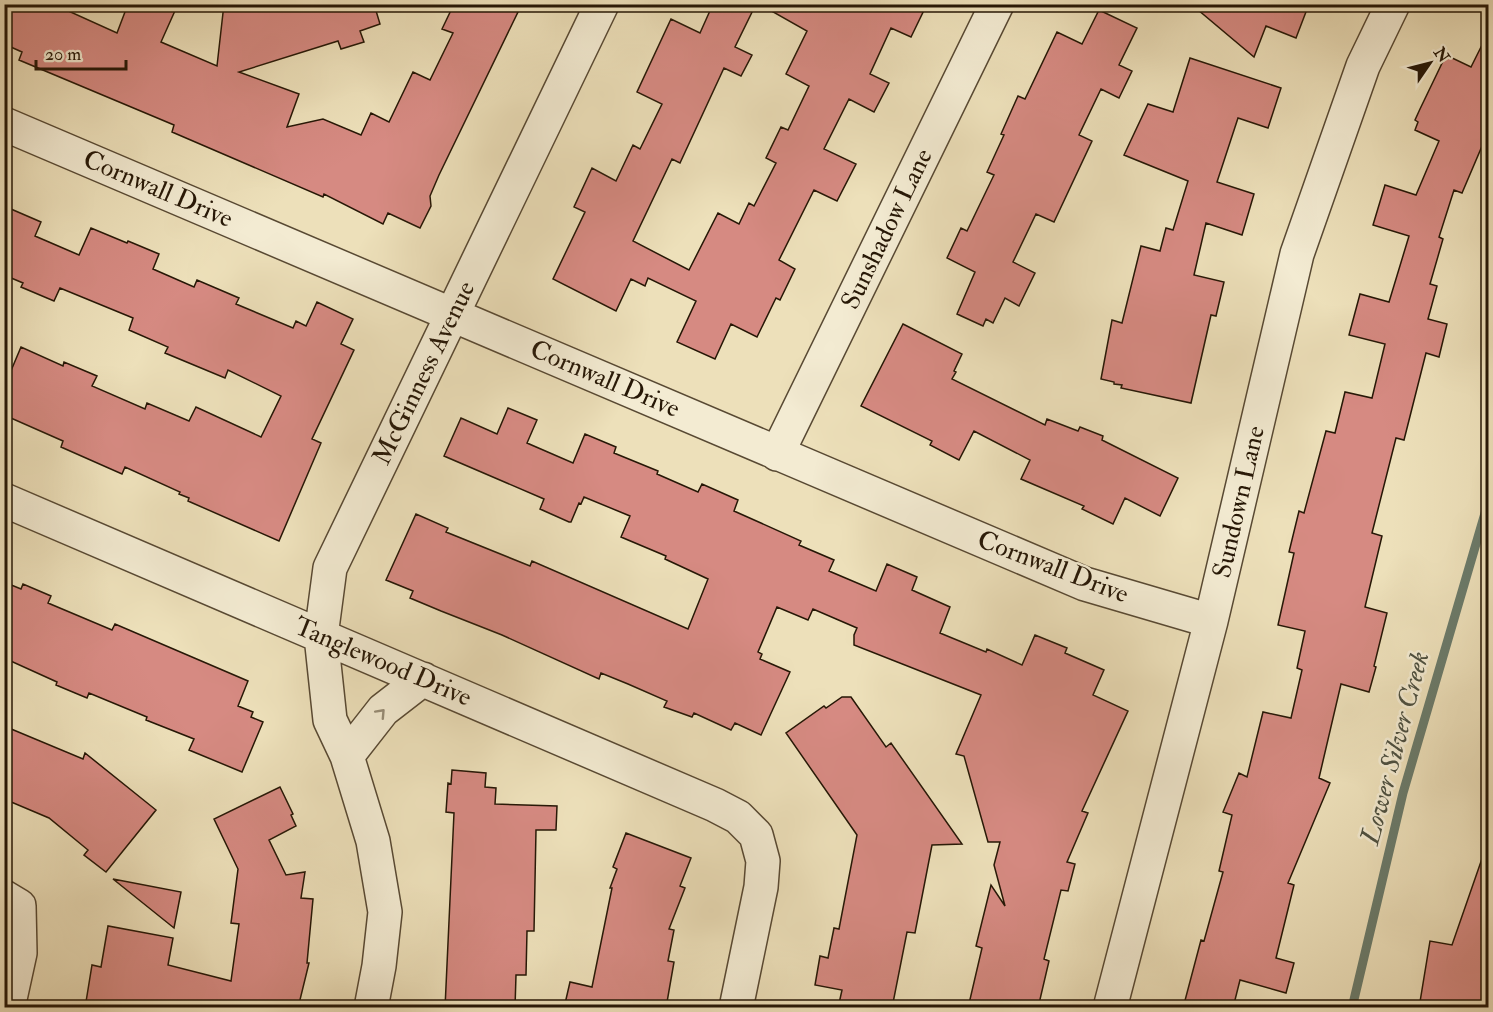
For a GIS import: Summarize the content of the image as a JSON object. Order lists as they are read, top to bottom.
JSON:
{
  "streets": {
    "street": [
      "Cornwall Drive",
      "Sunshadow Lane",
      "McGinness Avenue",
      "Sundown Lane",
      "Tanglewood Drive"
    ]
  },
  "crossings": [
    ["Cornwall Drive", "Sunshadow Lane"],
    ["Cornwall Drive", "McGinness Avenue"],
    ["Cornwall Drive", "Sundown Lane"],
    ["McGinness Avenue", "Tanglewood Drive"]
  ],
  "water": ["Lower Silver Creek"],
  "scale_bar": "20 m",
  "north": "top right"
}
